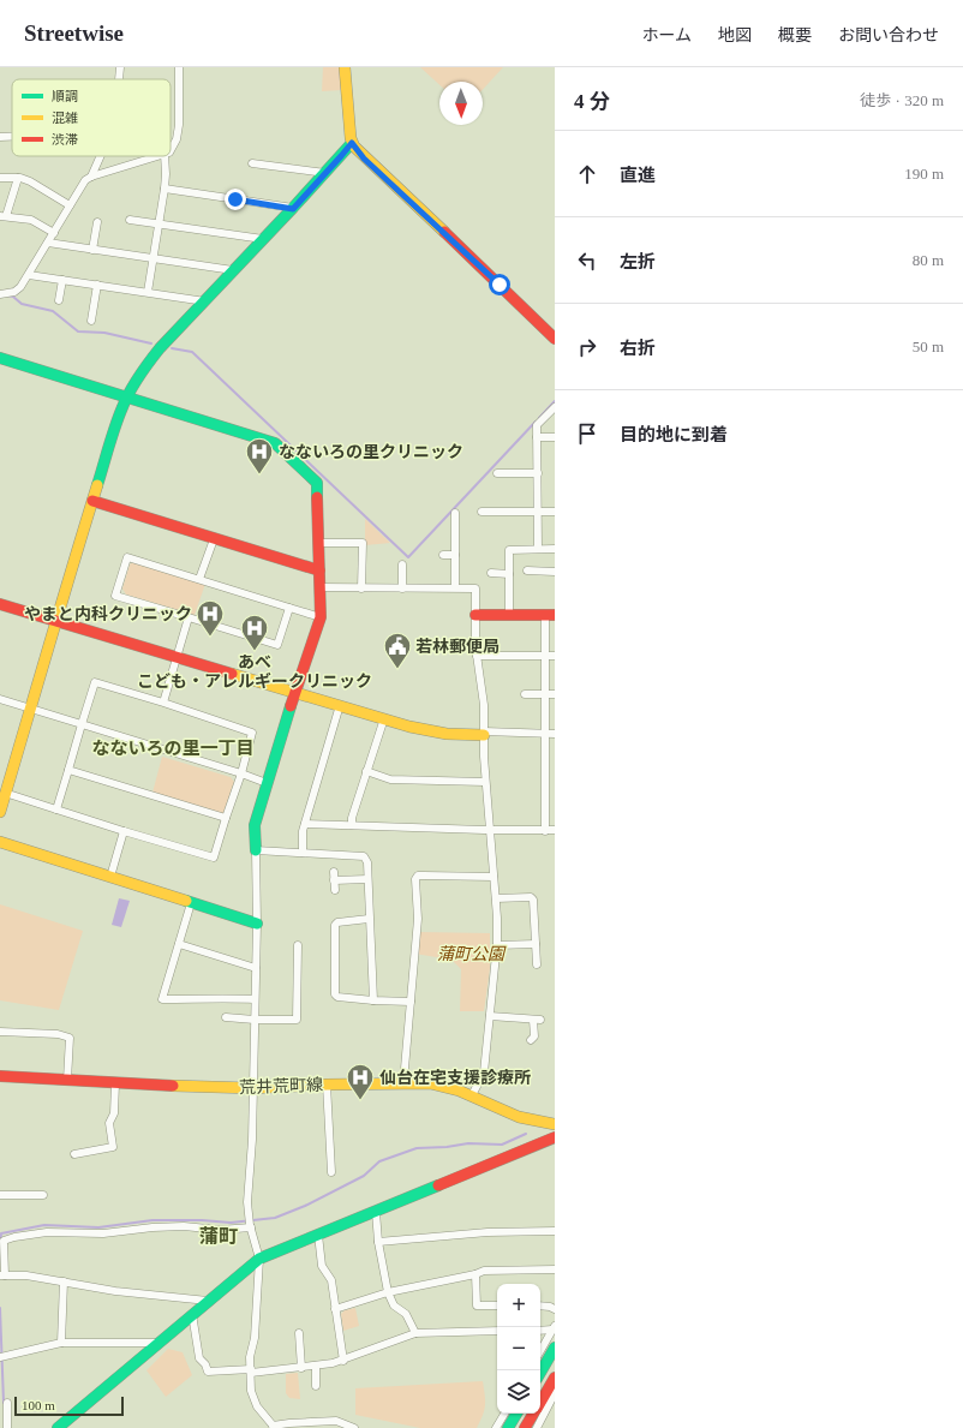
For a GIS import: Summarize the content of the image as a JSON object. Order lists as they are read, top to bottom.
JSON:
{
  "streets": {
    "main road": ["荒井荒町線"]
  },
  "districts": ["なないろの里一丁目", "蒲町"],
  "parks": ["蒲町公園"],
  "places": {
    "hospital": [
      "なないろの里クリニック",
      "やまと内科クリニック",
      "あべ こども・アレルギークリニック",
      "仙台在宅支援診療所"
    ],
    "public building": ["若林郵便局"]
  },
  "legend": ["順調", "混雑", "渋滞"],
  "scale_bar": "100 m",
  "north": "bottom",
  "page": {
    "header": "Streetwise",
    "nav": [
      "ホーム",
      "地図",
      "概要",
      "お問い合わせ"
    ],
    "heading": ["4 分", "徒歩 · 320 m"],
    "list": [
      ["直進", "190 m"],
      ["左折", "80 m"],
      ["右折", "50 m"],
      "目的地に到着"
    ],
    "map_buttons": ["+", "−"],
    "scale": "100 m"
  }
}
